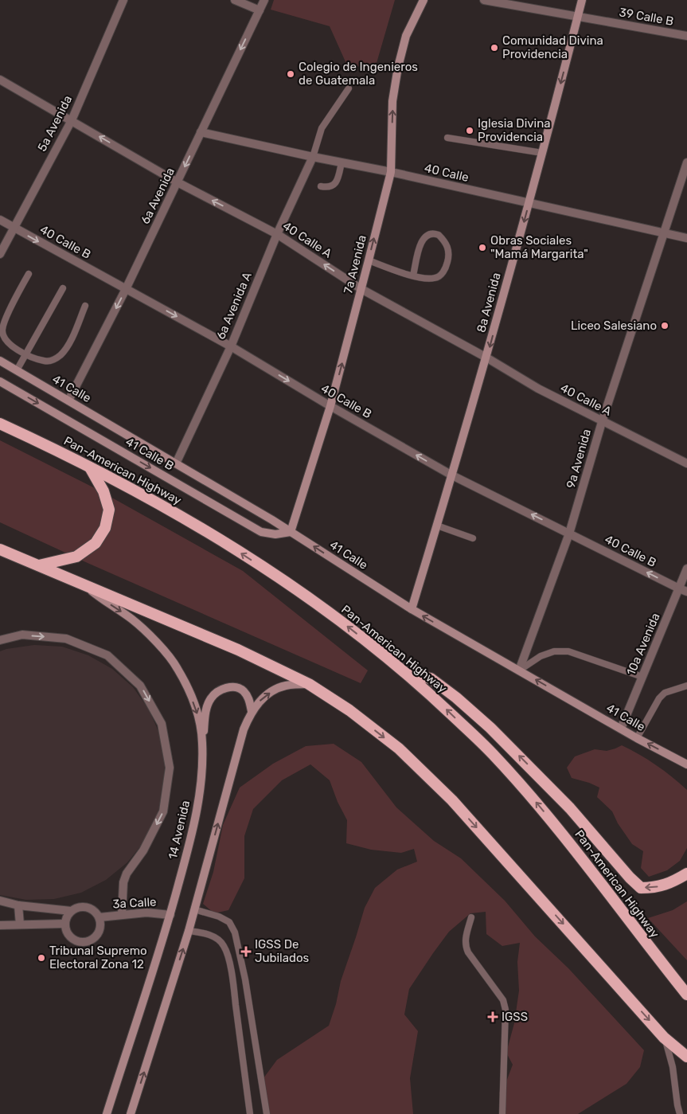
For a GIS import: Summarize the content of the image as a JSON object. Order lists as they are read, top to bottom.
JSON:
{
  "streets": {
    "highway": ["Pan-American Highway"],
    "main road": [
      "7a Avenida",
      "8a Avenida",
      "41 Calle",
      "41 Calle B",
      "14 Avenida"
    ],
    "street": [
      "39 Calle B",
      "5a Avenida",
      "40 Calle",
      "6a Avenida",
      "40 Calle A",
      "40 Calle B",
      "6a Avenida A",
      "9a Avenida",
      "10a Avenida",
      "3a Calle"
    ]
  },
  "crossings": [
    ["39 Calle B", "8a Avenida"],
    ["5a Avenida", "40 Calle A"],
    ["5a Avenida", "40 Calle B"],
    ["40 Calle", "6a Avenida"],
    ["40 Calle", "7a Avenida"],
    ["40 Calle", "8a Avenida"],
    ["40 Calle", "6a Avenida A"],
    ["40 Calle", "9a Avenida"],
    ["6a Avenida", "40 Calle A"],
    ["6a Avenida", "40 Calle B"],
    ["6a Avenida", "41 Calle"],
    ["40 Calle A", "7a Avenida"],
    ["40 Calle A", "8a Avenida"],
    ["40 Calle A", "6a Avenida A"],
    ["40 Calle A", "9a Avenida"],
    ["40 Calle B", "7a Avenida"],
    ["40 Calle B", "8a Avenida"],
    ["40 Calle B", "6a Avenida A"],
    ["40 Calle B", "9a Avenida"],
    ["40 Calle B", "10a Avenida"],
    ["7a Avenida", "41 Calle"],
    ["7a Avenida", "41 Calle B"],
    ["8a Avenida", "41 Calle"],
    ["6a Avenida A", "41 Calle"],
    ["41 Calle", "41 Calle B"],
    ["41 Calle", "9a Avenida"],
    ["41 Calle", "10a Avenida"],
    ["14 Avenida", "3a Calle"]
  ],
  "one_way": [
    "6a Avenida",
    "40 Calle A",
    "7a Avenida",
    "8a Avenida",
    "41 Calle",
    "41 Calle B"
  ],
  "places": {
    "other": [
      "Comunidad Divina Providencia",
      "Colegio de Ingenieros de Guatemala",
      "Iglesia Divina Providencia",
      "Obras Sociales \"Mamá Margarita\"",
      "Liceo Salesiano",
      "Tribunal Supremo Electoral Zona 12"
    ],
    "health": ["IGSS De Jubilados", "IGSS"]
  }
}
